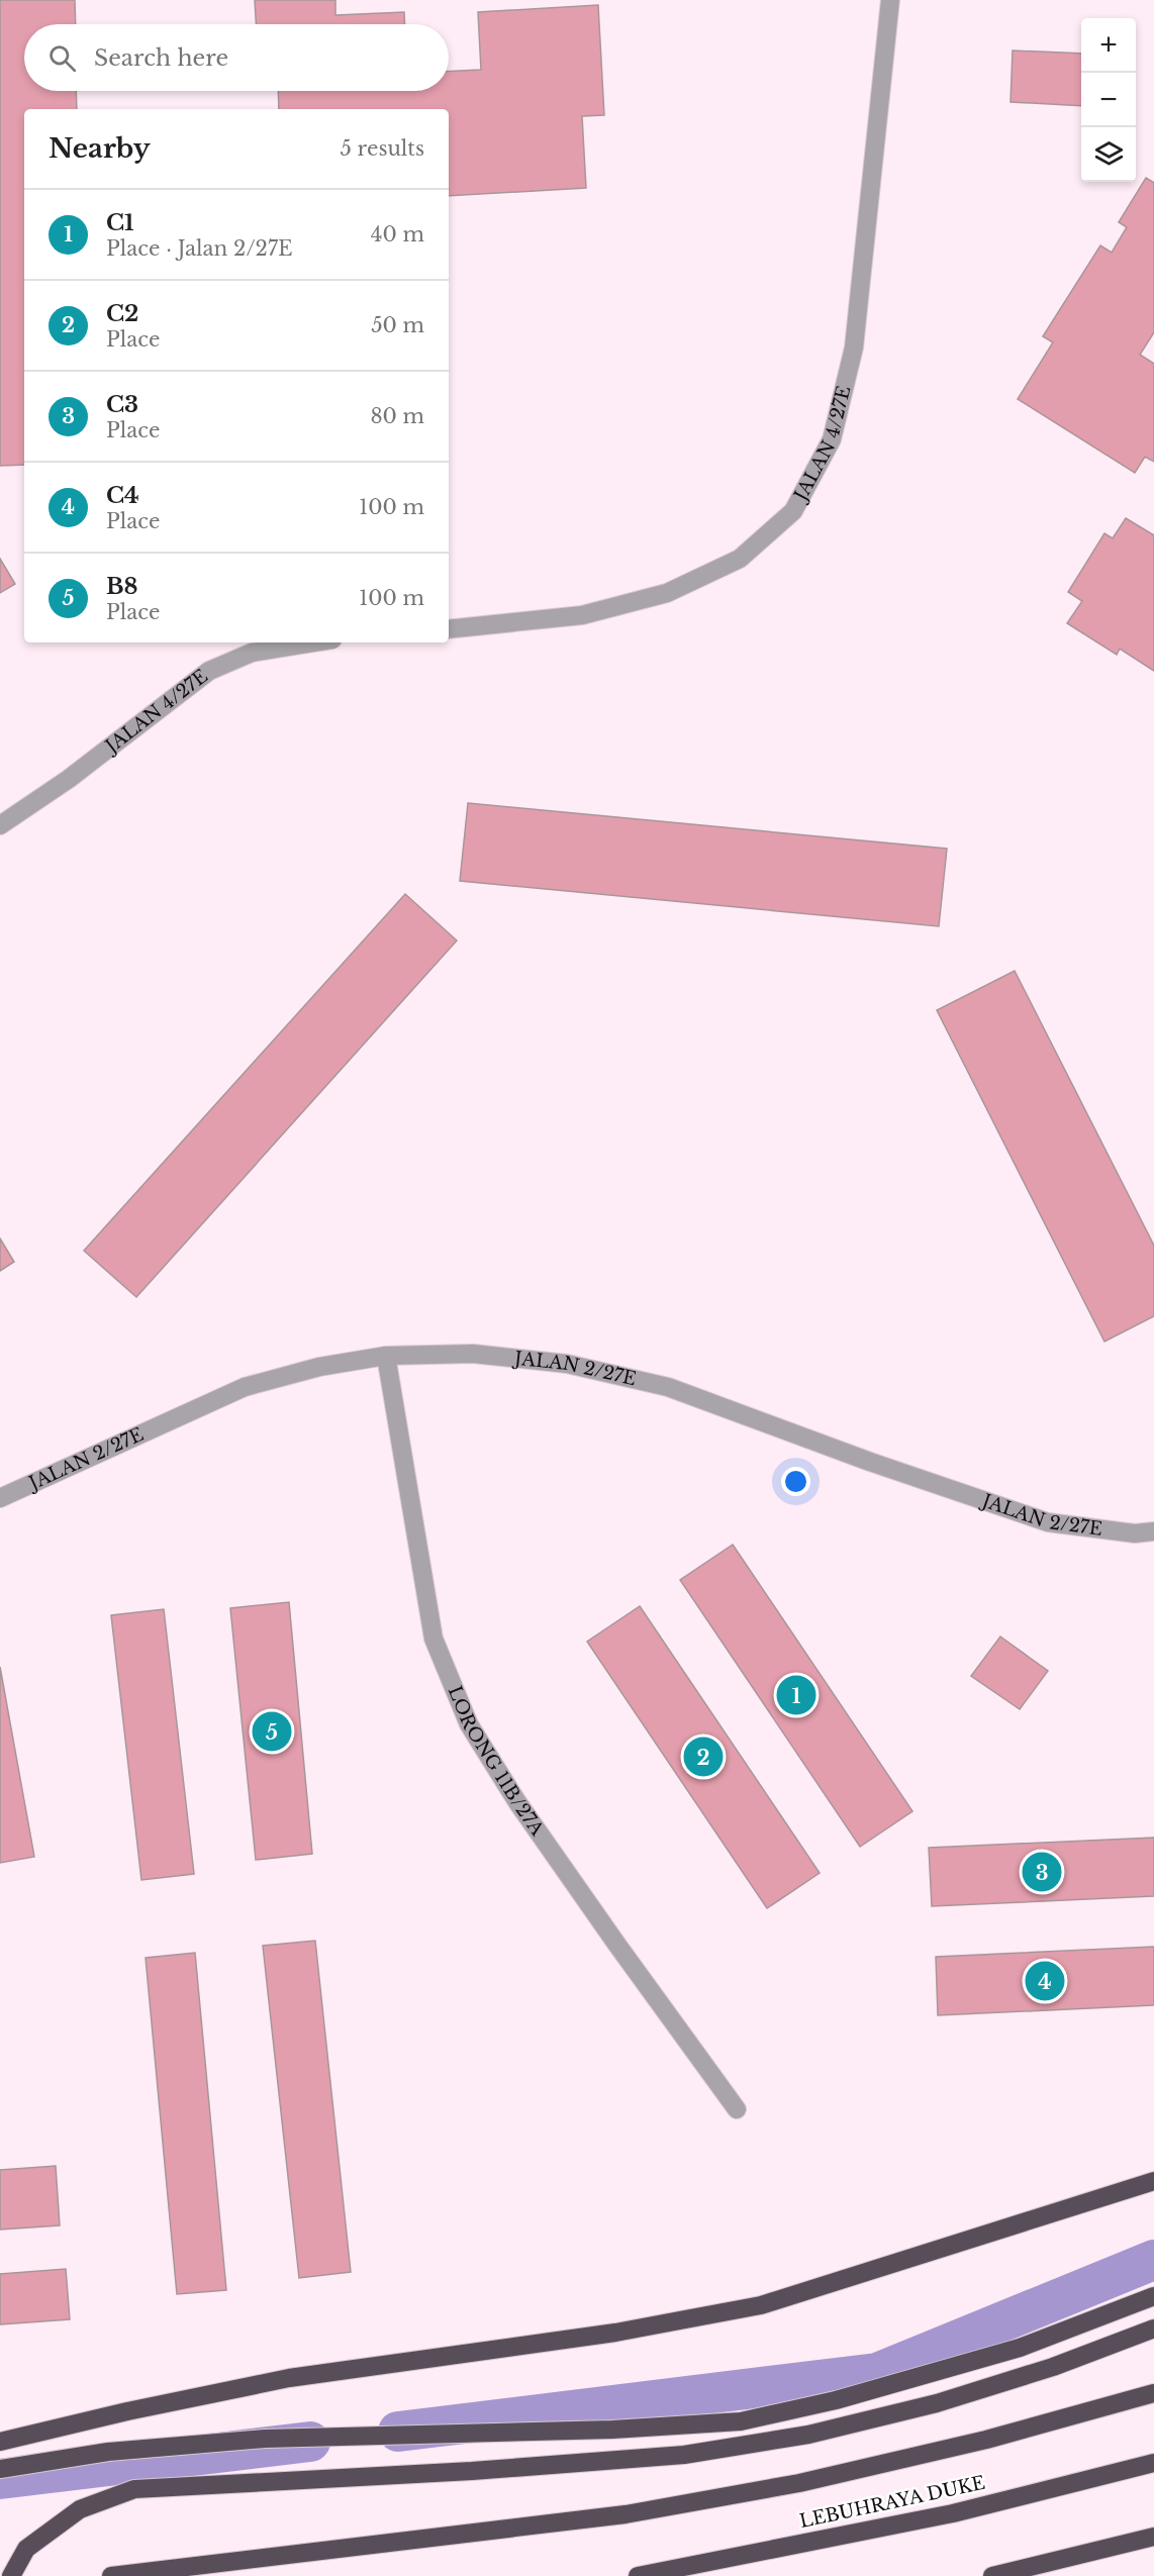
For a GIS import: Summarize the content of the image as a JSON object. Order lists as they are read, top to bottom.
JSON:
{
  "streets": {
    "highway": ["LEBUHRAYA DUKE"],
    "street": ["JALAN 4/27E", "JALAN 2/27E", "LORONG 11B/27A"]
  },
  "crossings": [
    ["JALAN 2/27E", "LORONG 11B/27A"]
  ],
  "page": {
    "map_buttons": ["+", "−"],
    "search": "Search here",
    "heading": ["Nearby", "5 results"],
    "list": [
      {
        "mark": "1",
        "name": "C1",
        "note": "Place · Jalan 2/27E",
        "value": "40 m"
      },
      {
        "mark": "2",
        "name": "C2",
        "note": "Place",
        "value": "50 m"
      },
      {
        "mark": "3",
        "name": "C3",
        "note": "Place",
        "value": "80 m"
      },
      {
        "mark": "4",
        "name": "C4",
        "note": "Place",
        "value": "100 m"
      },
      {
        "mark": "5",
        "name": "B8",
        "note": "Place",
        "value": "100 m"
      }
    ],
    "pins": [
      "1",
      "5",
      "2",
      "3",
      "4"
    ]
  }
}
